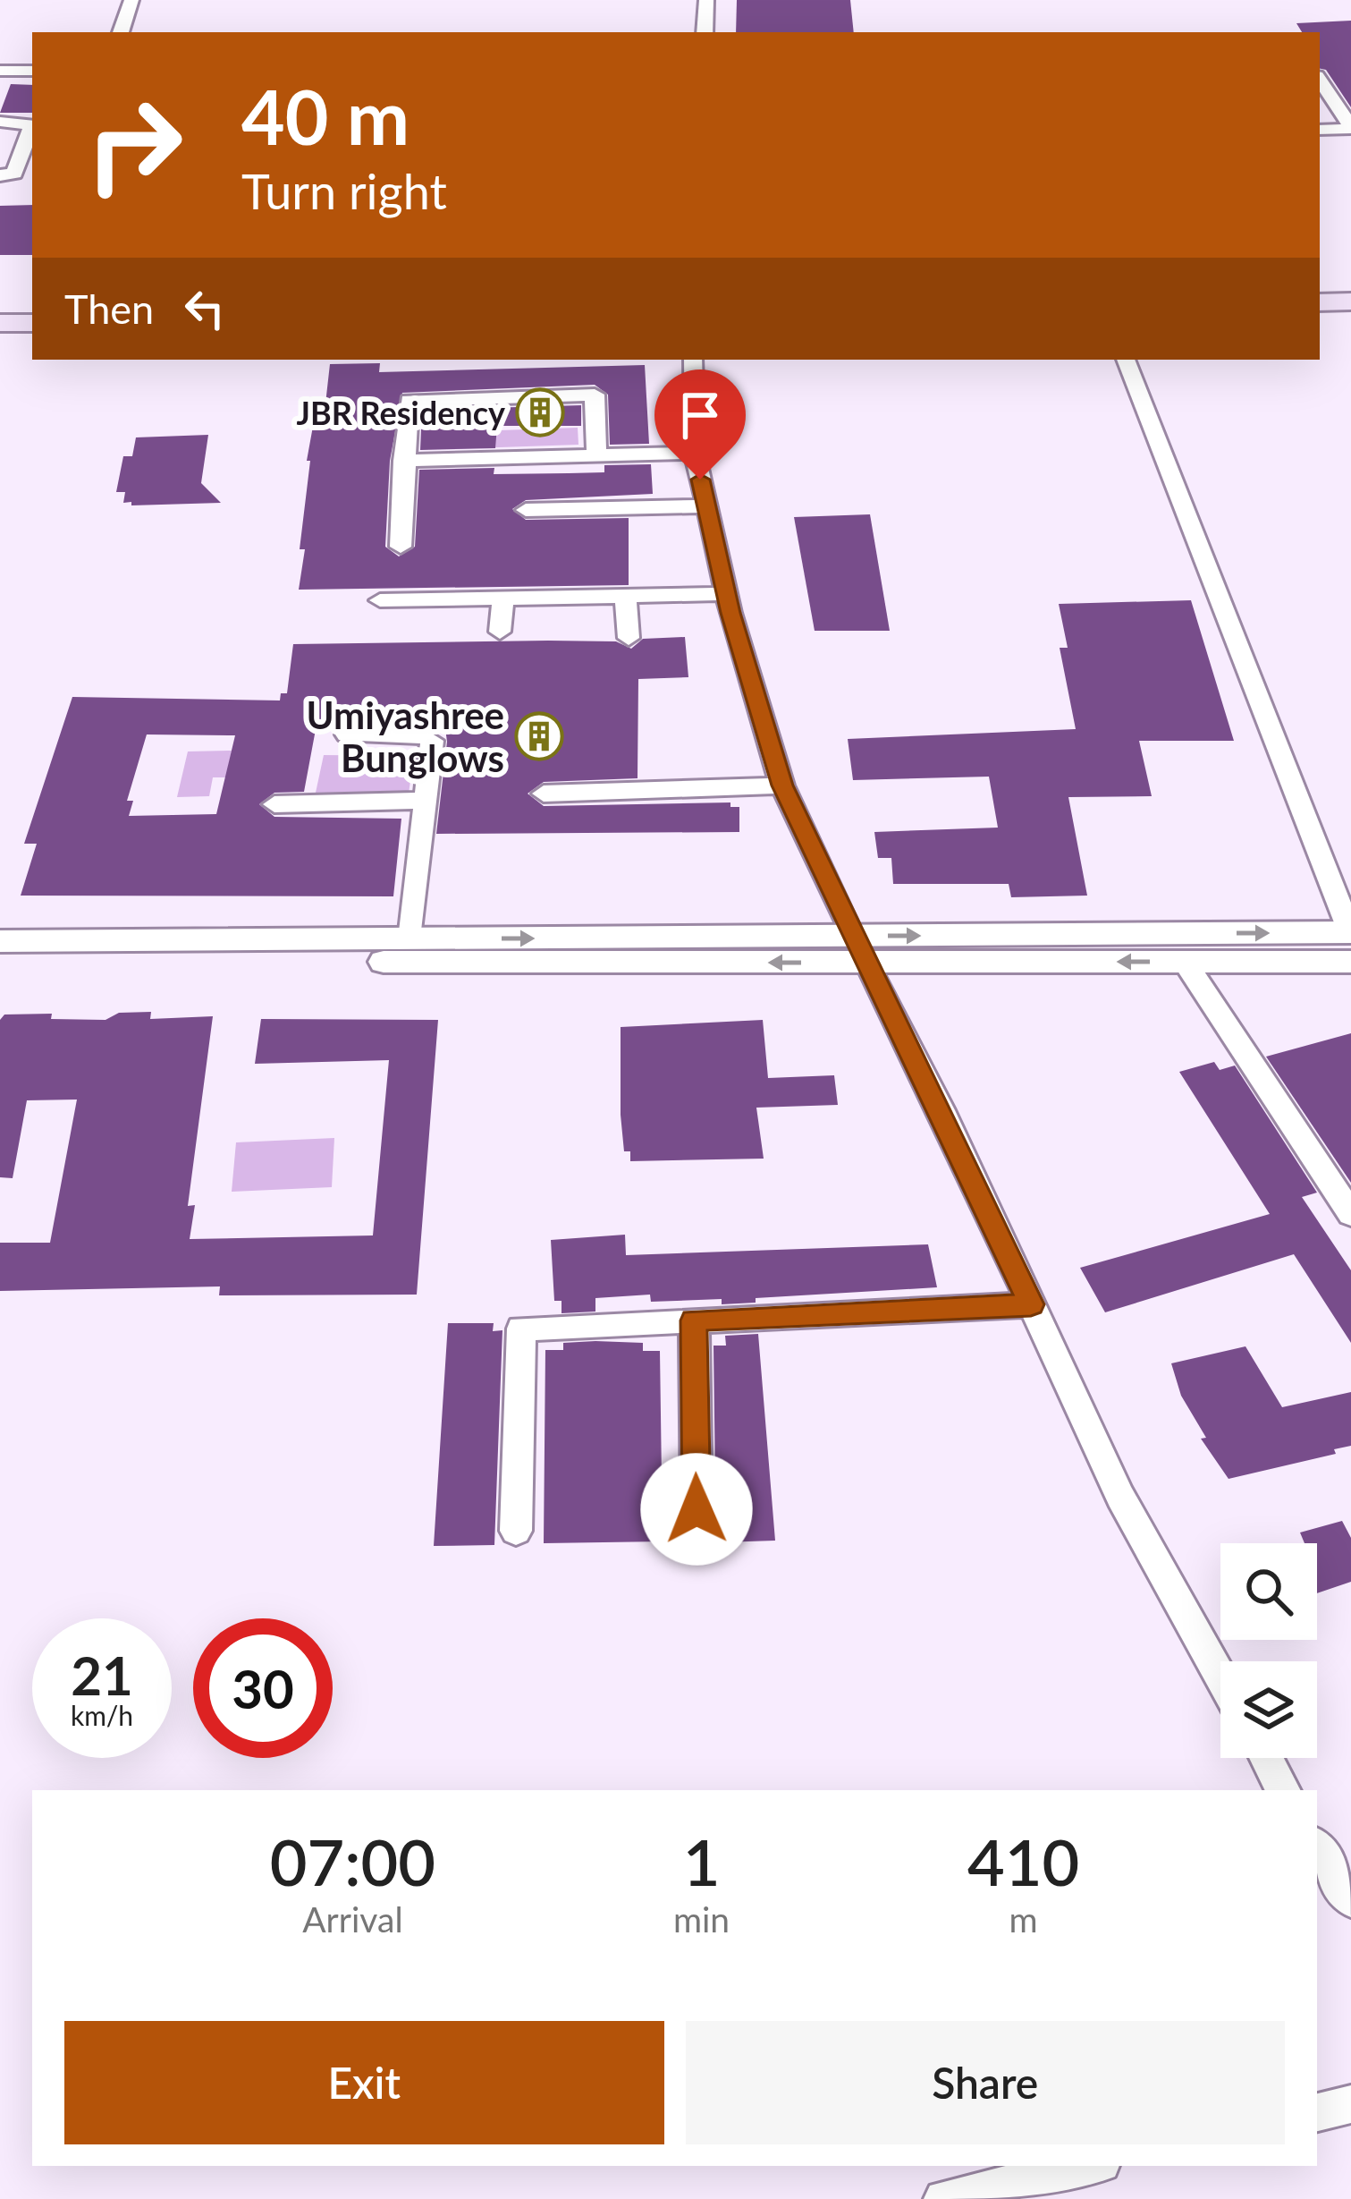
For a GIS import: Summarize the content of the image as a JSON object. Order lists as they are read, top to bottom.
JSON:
{
  "places": {
    "building": ["JBR Residency", "Umiyashree Bunglows"]
  },
  "page": {
    "turn": ["40 m", "Turn right"],
    "then": "Then",
    "speed": "21 km/h",
    "limit": "30",
    "eta": [
      "07:00",
      "Arrival",
      "1",
      "min",
      "410",
      "m"
    ],
    "buttons": ["Exit", "Share"]
  }
}
